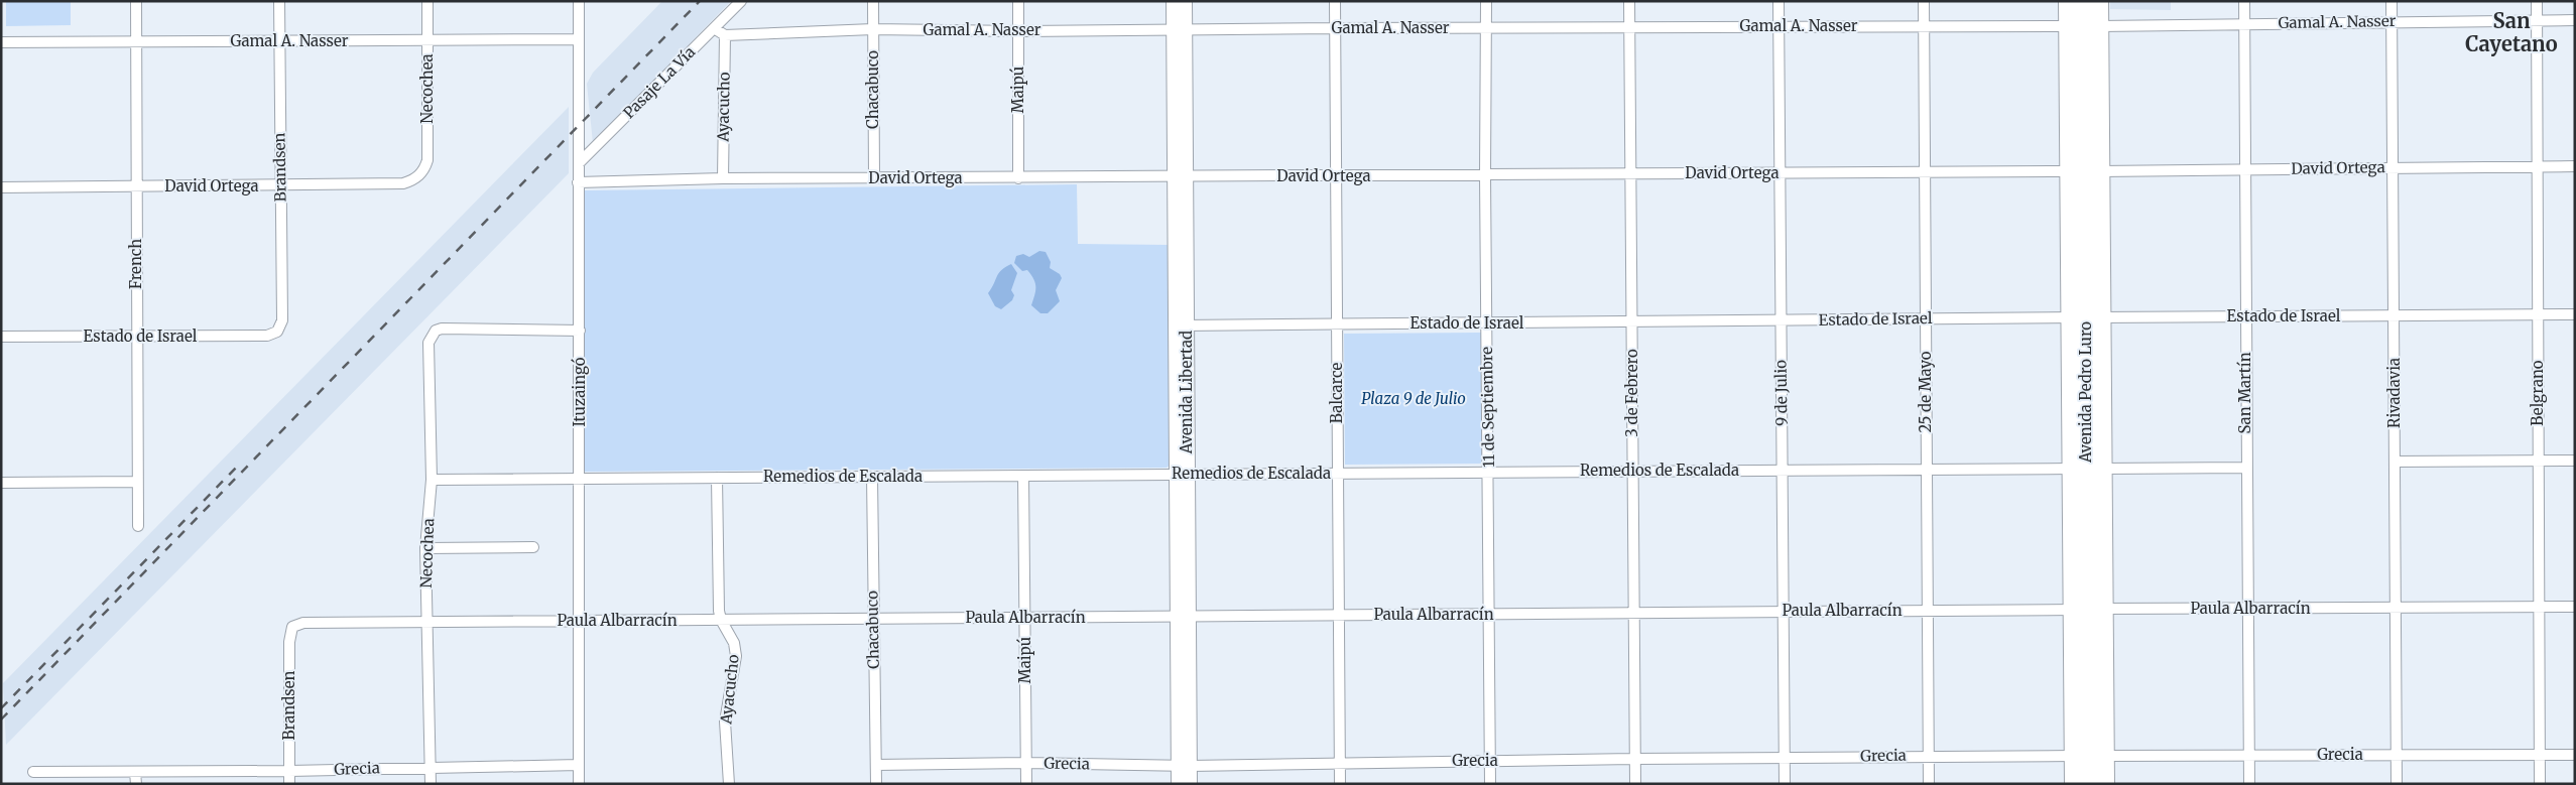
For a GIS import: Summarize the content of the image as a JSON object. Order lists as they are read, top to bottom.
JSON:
{
  "streets": {
    "highway": ["Avenida Pedro Luro"],
    "main road": ["Avenida Libertad"],
    "street": [
      "Gamal A. Nasser",
      "Pasaje La Vía",
      "Necochea",
      "Chacabuco",
      "Maipú",
      "Ayacucho",
      "Brandsen",
      "David Ortega",
      "French",
      "Estado de Israel",
      "Ituzaingó",
      "25 de Mayo",
      "Balcarce",
      "3 de Febrero",
      "9 de Julio",
      "San Martín",
      "Rivadavia",
      "Belgrano",
      "11 de Septiembre",
      "Remedios de Escalada",
      "Paula Albarracín",
      "Grecia"
    ]
  },
  "crossings": [
    ["Gamal A. Nasser", "Necochea"],
    ["Gamal A. Nasser", "Chacabuco"],
    ["Gamal A. Nasser", "Maipú"],
    ["Gamal A. Nasser", "Ayacucho"],
    ["Gamal A. Nasser", "Brandsen"],
    ["Gamal A. Nasser", "French"],
    ["Gamal A. Nasser", "Ituzaingó"],
    ["Gamal A. Nasser", "Avenida Libertad"],
    ["Gamal A. Nasser", "25 de Mayo"],
    ["Gamal A. Nasser", "Avenida Pedro Luro"],
    ["Gamal A. Nasser", "Balcarce"],
    ["Gamal A. Nasser", "3 de Febrero"],
    ["Gamal A. Nasser", "9 de Julio"],
    ["Gamal A. Nasser", "San Martín"],
    ["Gamal A. Nasser", "Rivadavia"],
    ["Gamal A. Nasser", "Belgrano"],
    ["Gamal A. Nasser", "11 de Septiembre"],
    ["Pasaje La Vía", "Ituzaingó"],
    ["Necochea", "David Ortega"],
    ["Necochea", "Ituzaingó"],
    ["Necochea", "Remedios de Escalada"],
    ["Necochea", "Paula Albarracín"],
    ["Necochea", "Grecia"],
    ["Chacabuco", "David Ortega"],
    ["Chacabuco", "Remedios de Escalada"],
    ["Chacabuco", "Paula Albarracín"],
    ["Chacabuco", "Grecia"],
    ["Maipú", "David Ortega"],
    ["Maipú", "Remedios de Escalada"],
    ["Maipú", "Paula Albarracín"],
    ["Maipú", "Grecia"],
    ["Ayacucho", "David Ortega"],
    ["Ayacucho", "Remedios de Escalada"],
    ["Ayacucho", "Paula Albarracín"],
    ["Brandsen", "David Ortega"],
    ["Brandsen", "Estado de Israel"],
    ["Brandsen", "Paula Albarracín"],
    ["Brandsen", "Grecia"],
    ["David Ortega", "French"],
    ["David Ortega", "Ituzaingó"],
    ["David Ortega", "Avenida Libertad"],
    ["David Ortega", "25 de Mayo"],
    ["David Ortega", "Avenida Pedro Luro"],
    ["David Ortega", "Balcarce"],
    ["David Ortega", "3 de Febrero"],
    ["David Ortega", "9 de Julio"],
    ["David Ortega", "San Martín"],
    ["David Ortega", "Rivadavia"],
    ["David Ortega", "Belgrano"],
    ["David Ortega", "11 de Septiembre"],
    ["French", "Estado de Israel"],
    ["Estado de Israel", "Avenida Libertad"],
    ["Estado de Israel", "25 de Mayo"],
    ["Estado de Israel", "Avenida Pedro Luro"],
    ["Estado de Israel", "Balcarce"],
    ["Estado de Israel", "3 de Febrero"],
    ["Estado de Israel", "9 de Julio"],
    ["Estado de Israel", "San Martín"],
    ["Estado de Israel", "Rivadavia"],
    ["Estado de Israel", "Belgrano"],
    ["Estado de Israel", "11 de Septiembre"],
    ["Ituzaingó", "Remedios de Escalada"],
    ["Ituzaingó", "Paula Albarracín"],
    ["Ituzaingó", "Grecia"],
    ["Avenida Libertad", "Remedios de Escalada"],
    ["Avenida Libertad", "Paula Albarracín"],
    ["Avenida Libertad", "Grecia"],
    ["25 de Mayo", "Remedios de Escalada"],
    ["25 de Mayo", "Paula Albarracín"],
    ["25 de Mayo", "Grecia"],
    ["Avenida Pedro Luro", "Remedios de Escalada"],
    ["Avenida Pedro Luro", "Paula Albarracín"],
    ["Avenida Pedro Luro", "Grecia"],
    ["Balcarce", "Remedios de Escalada"],
    ["Balcarce", "Paula Albarracín"],
    ["Balcarce", "Grecia"],
    ["3 de Febrero", "Remedios de Escalada"],
    ["3 de Febrero", "Paula Albarracín"],
    ["3 de Febrero", "Grecia"],
    ["9 de Julio", "Remedios de Escalada"],
    ["9 de Julio", "Paula Albarracín"],
    ["9 de Julio", "Grecia"],
    ["San Martín", "Paula Albarracín"],
    ["San Martín", "Grecia"],
    ["Rivadavia", "Paula Albarracín"],
    ["Rivadavia", "Grecia"],
    ["Belgrano", "Paula Albarracín"],
    ["Belgrano", "Grecia"],
    ["11 de Septiembre", "Remedios de Escalada"],
    ["11 de Septiembre", "Paula Albarracín"],
    ["11 de Septiembre", "Grecia"]
  ],
  "districts": ["San Cayetano"],
  "parks": ["Plaza 9 de Julio"]
}
